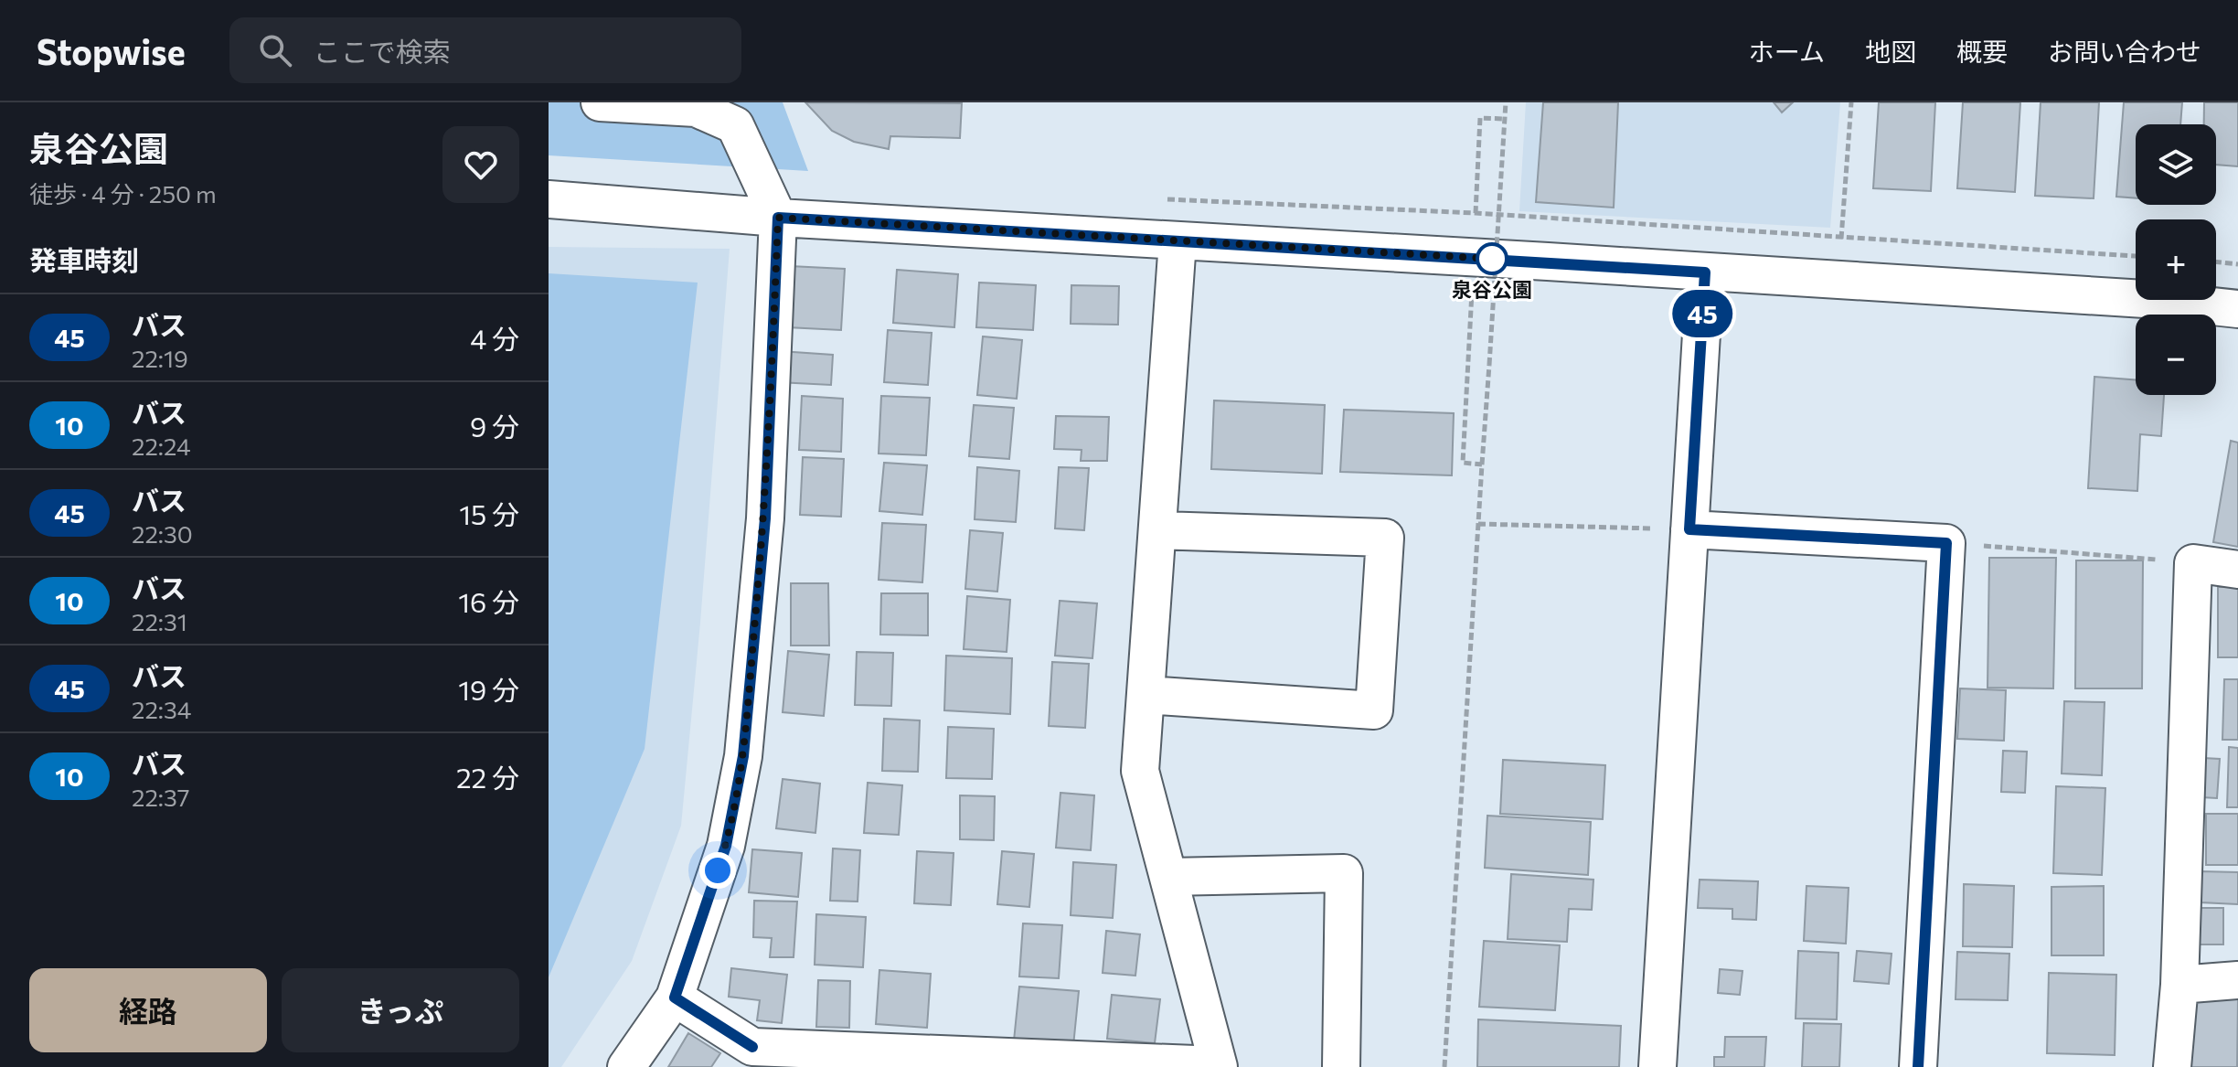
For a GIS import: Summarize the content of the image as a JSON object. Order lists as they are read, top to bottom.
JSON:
{
  "places": ["泉谷公園"],
  "lines": ["bus line 45"],
  "page": {
    "header": "Stopwise",
    "search": "ここで検索",
    "nav": [
      "ホーム",
      "地図",
      "概要",
      "お問い合わせ"
    ],
    "heading": [
      ["泉谷公園", "徒歩 · 4 分 · 250 m"],
      "発車時刻"
    ],
    "on_map": "45",
    "map_buttons": ["+", "−"],
    "list": [
      {
        "mark": "45",
        "name": "バス",
        "note": "22:19",
        "value": "4 分"
      },
      {
        "mark": "10",
        "name": "バス",
        "note": "22:24",
        "value": "9 分"
      },
      {
        "mark": "45",
        "name": "バス",
        "note": "22:30",
        "value": "15 分"
      },
      {
        "mark": "10",
        "name": "バス",
        "note": "22:31",
        "value": "16 分"
      },
      {
        "mark": "45",
        "name": "バス",
        "note": "22:34",
        "value": "19 分"
      },
      {
        "mark": "10",
        "name": "バス",
        "note": "22:37",
        "value": "22 分"
      }
    ],
    "buttons": ["経路", "きっぷ"]
  }
}
